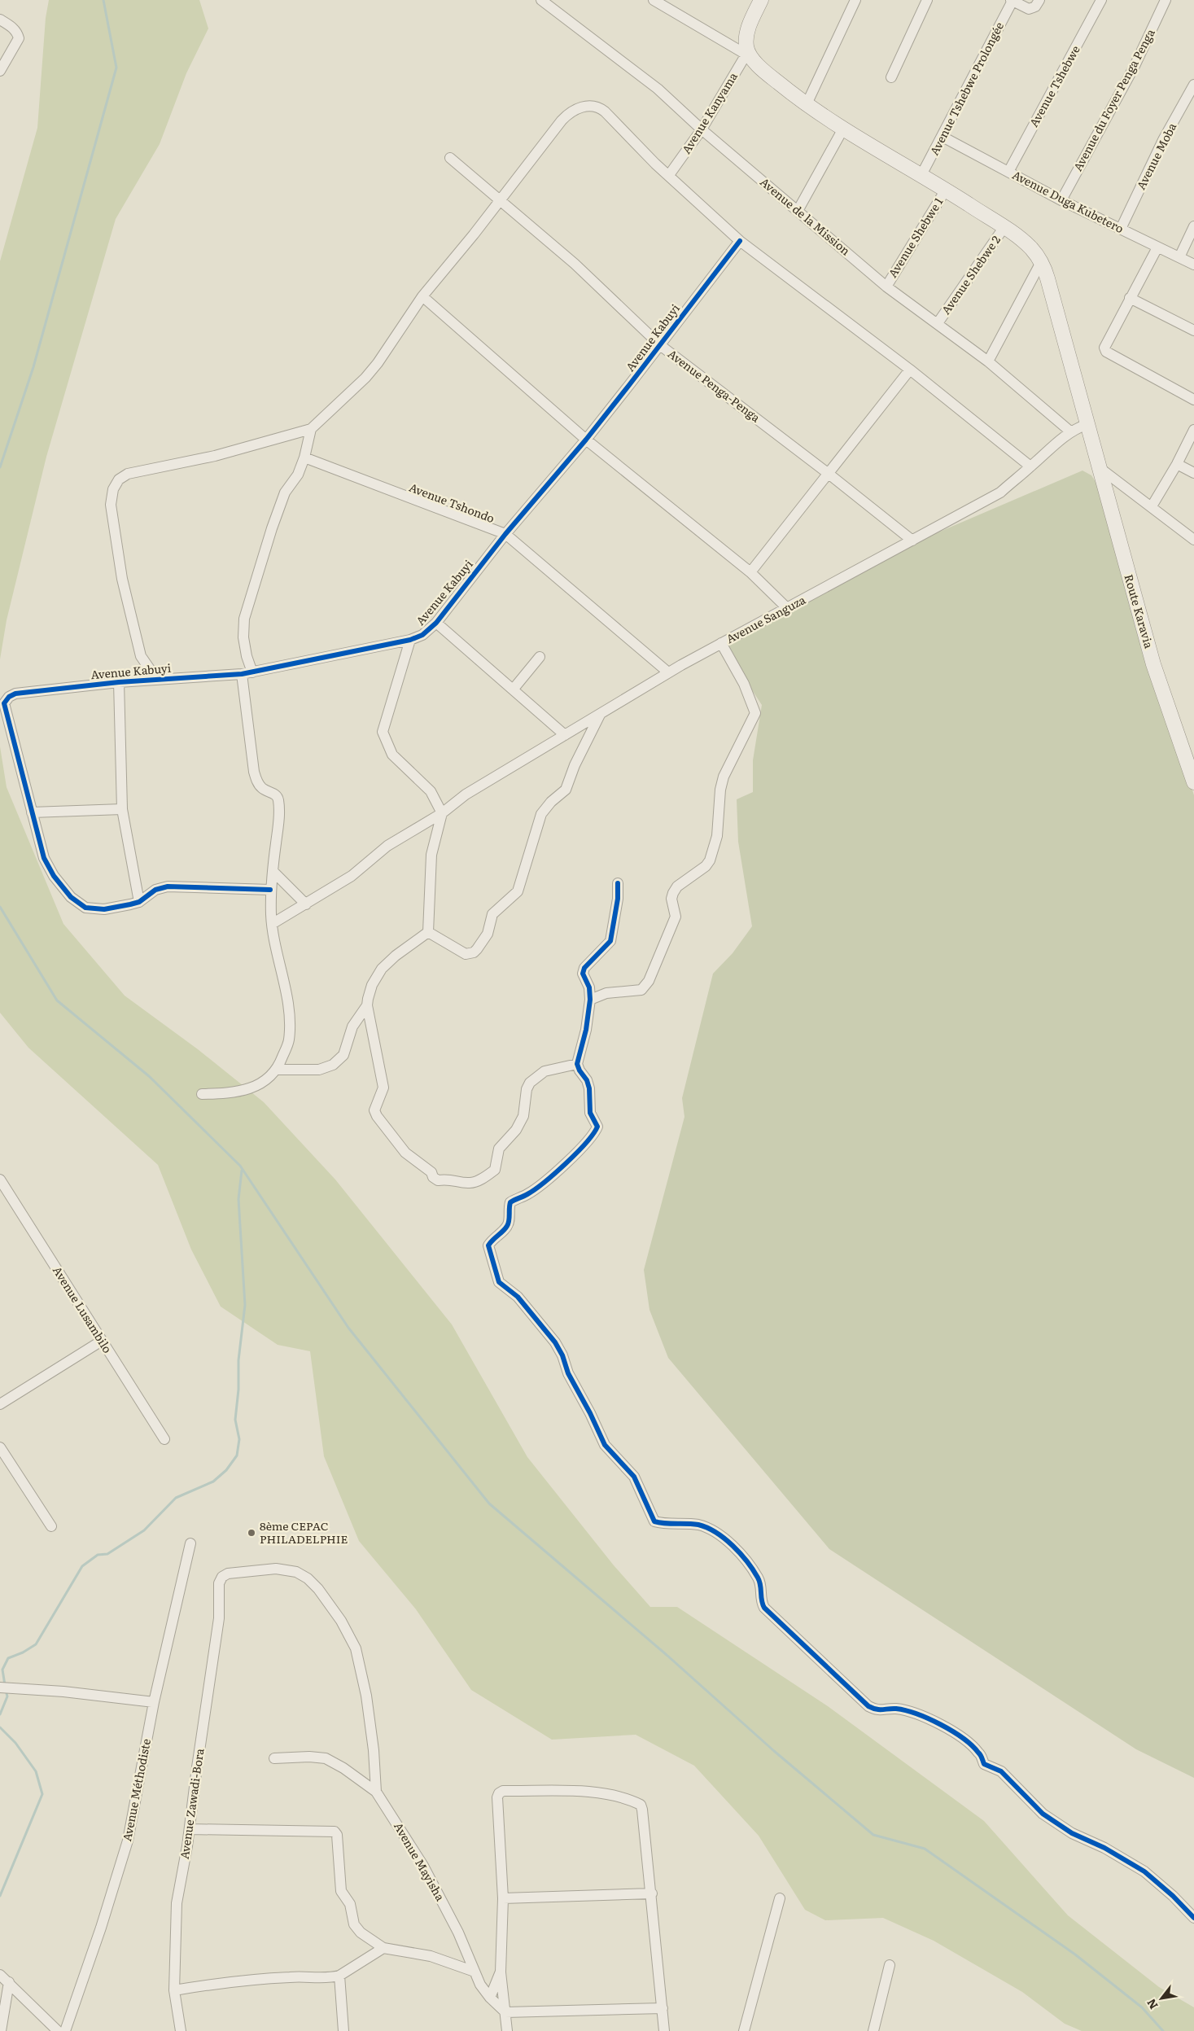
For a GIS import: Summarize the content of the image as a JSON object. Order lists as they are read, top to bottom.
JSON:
{
  "streets": {
    "street": [
      "Avenue Tshebwe",
      "Avenue Tshebwe Prolongée",
      "Avenue du Foyer Penga Penga",
      "Avenue Kanyama",
      "Avenue Moba",
      "Avenue Duga Kubetero",
      "Avenue de la Mission",
      "Avenue Shebwe 1",
      "Avenue Shebwe 2",
      "Avenue Kabuyi",
      "Avenue Penga-Penga",
      "Avenue Tshondo",
      "Route Karavia",
      "Avenue Sanguza",
      "Avenue Lusambilo",
      "Avenue Méthodiste",
      "Avenue Zawadi-Bora",
      "Avenue Mayisha"
    ]
  },
  "crossings": [
    ["Avenue Tshebwe", "Avenue Duga Kubetero"],
    ["Avenue Tshebwe Prolongée", "Avenue Duga Kubetero"],
    ["Avenue du Foyer Penga Penga", "Avenue Duga Kubetero"],
    ["Avenue Kanyama", "Avenue de la Mission"],
    ["Avenue Moba", "Avenue Duga Kubetero"],
    ["Avenue de la Mission", "Avenue Shebwe 1"],
    ["Avenue de la Mission", "Avenue Shebwe 2"],
    ["Avenue de la Mission", "Avenue Sanguza"],
    ["Avenue Kabuyi", "Avenue Penga-Penga"],
    ["Avenue Kabuyi", "Avenue Tshondo"],
    ["Avenue Penga-Penga", "Avenue Sanguza"],
    ["Avenue Tshondo", "Avenue Sanguza"],
    ["Route Karavia", "Avenue Sanguza"],
    ["Avenue Zawadi-Bora", "Avenue Mayisha"]
  ],
  "places": ["8ème CEPAC PHILADELPHIE"],
  "north": "bottom left"
}
